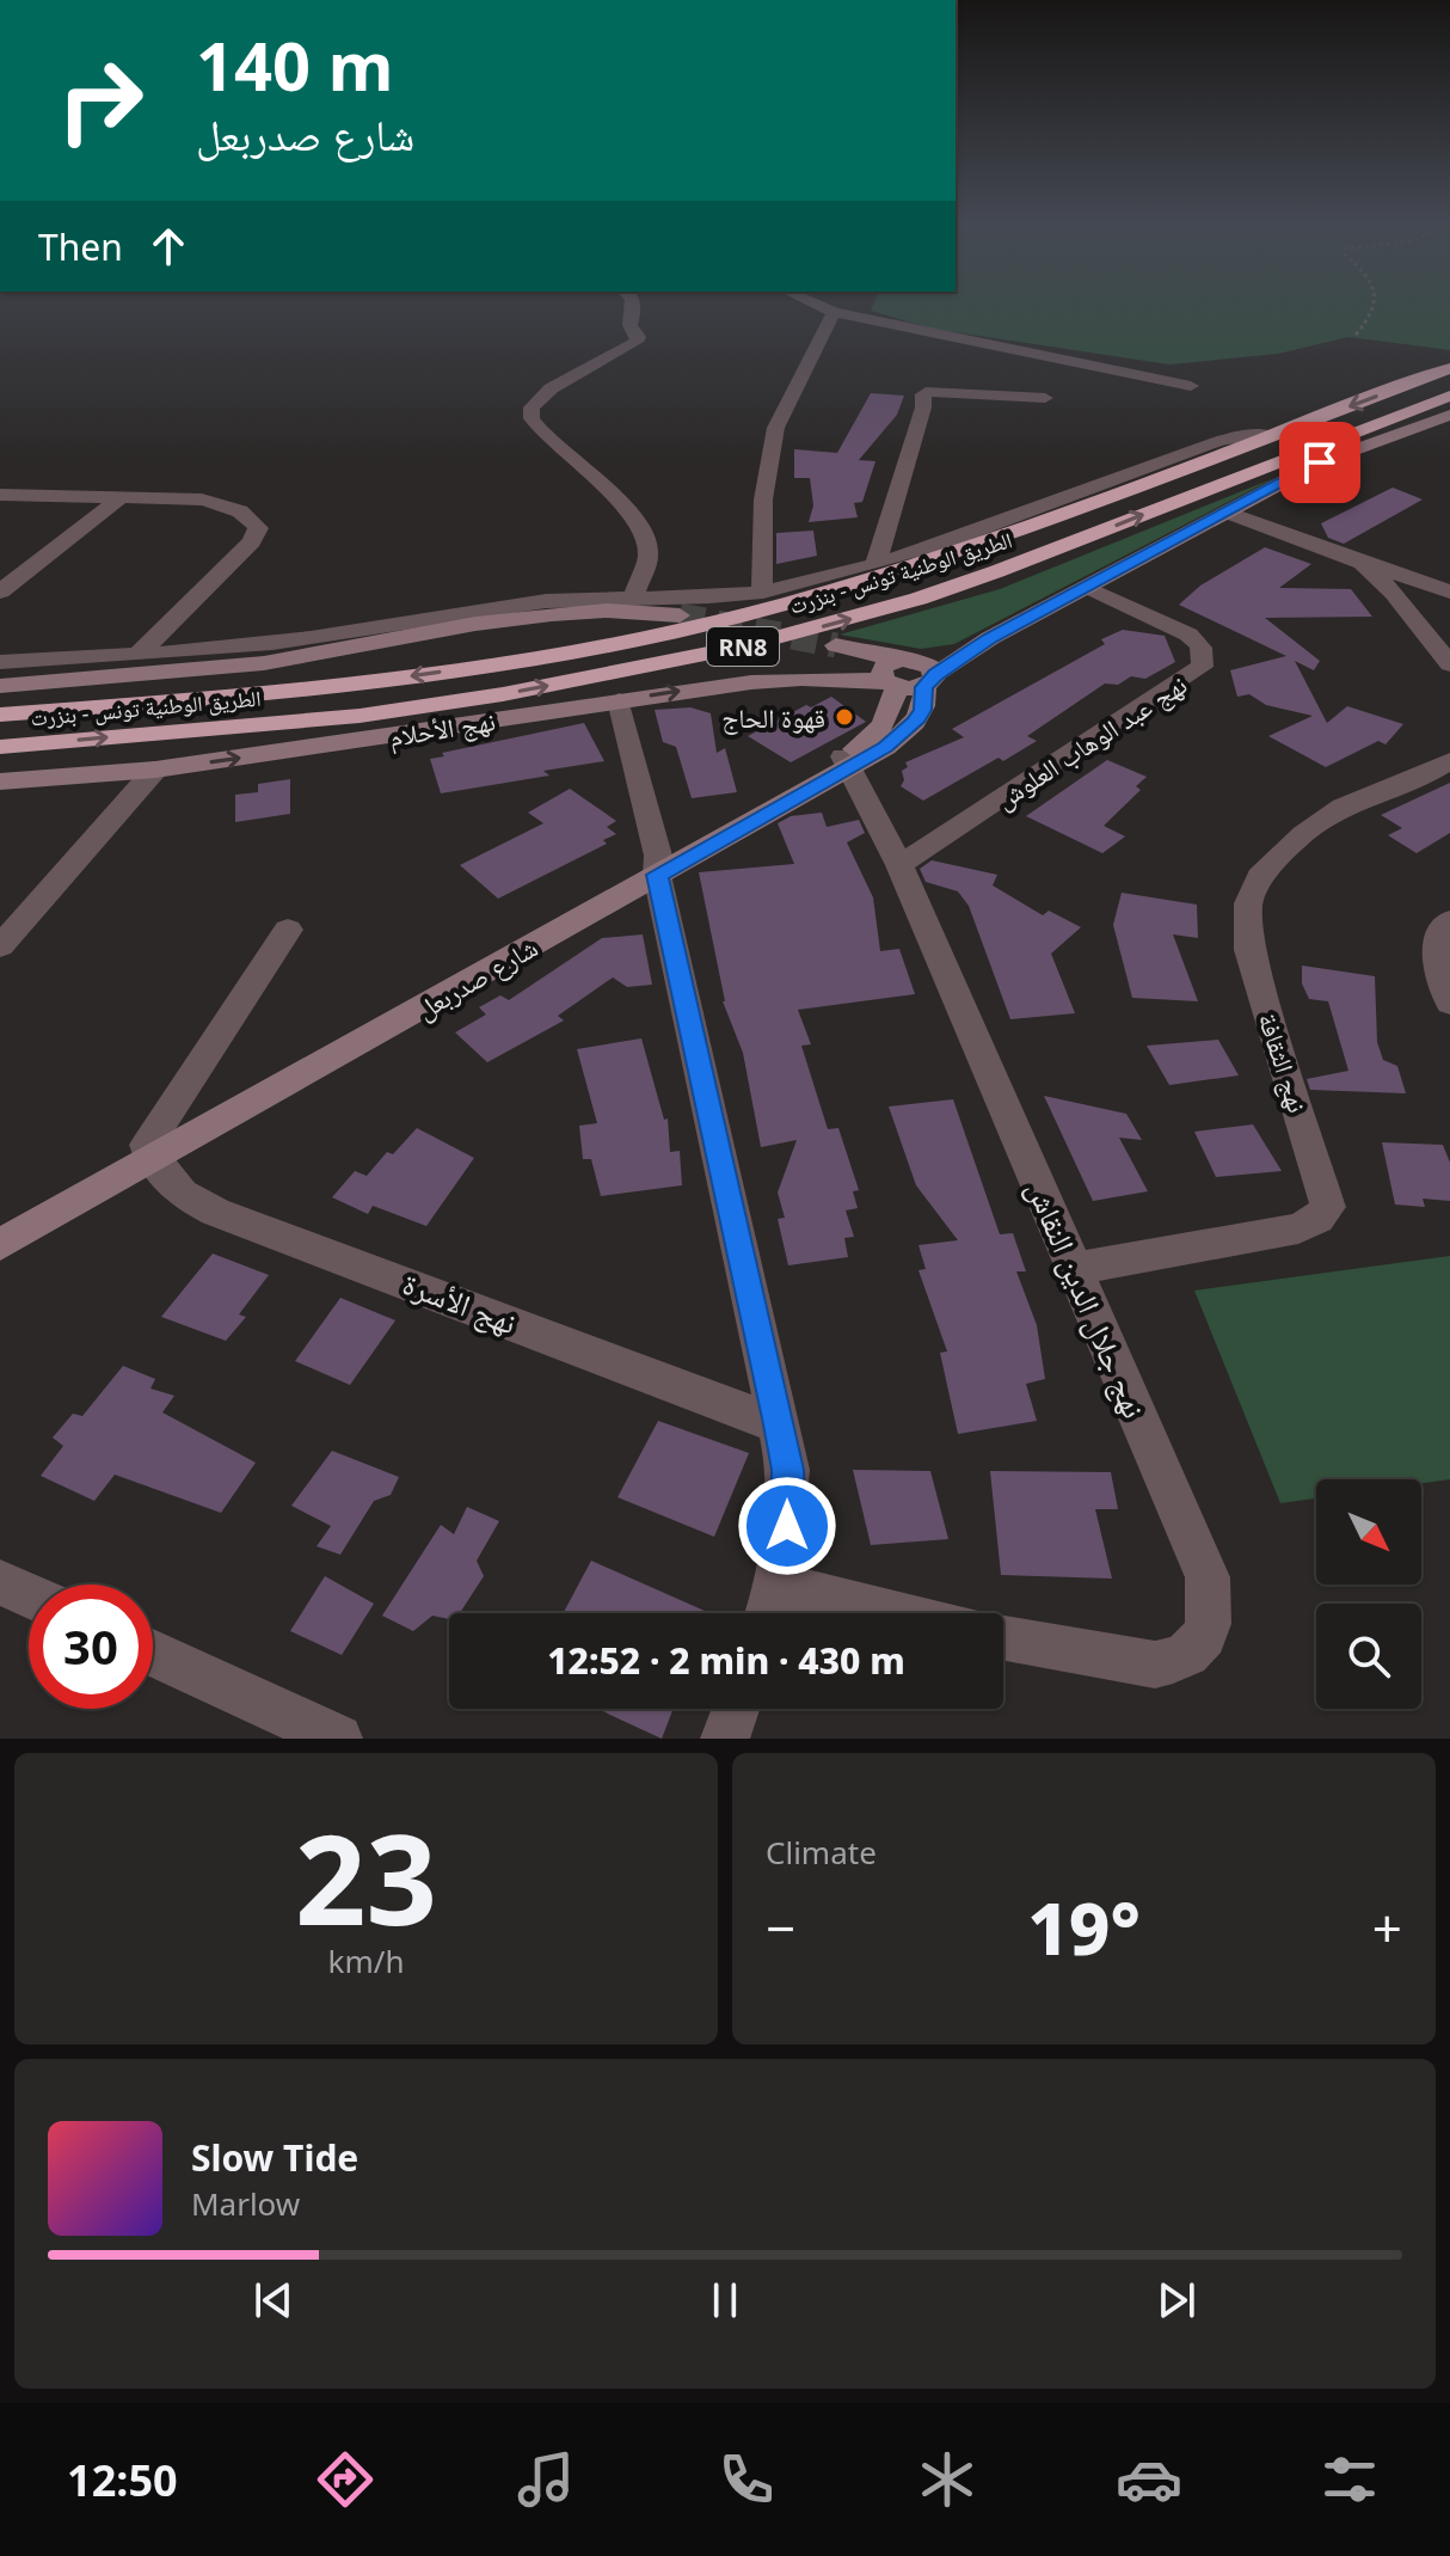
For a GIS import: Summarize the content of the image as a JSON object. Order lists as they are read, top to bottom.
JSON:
{
  "streets": {
    "highway": ["الطريق الوطنية تونس - بنزرت", "RN8"],
    "street": [
      "نهج الأحلام",
      "نهج عبد الوهاب العلوش",
      "شارع صدربعل",
      "نهج الثقافة",
      "نهج جلال الدين النقاش",
      "نهج الأسرة"
    ]
  },
  "crossings": [
    ["الطريق الوطنية تونس - بنزرت", "RN8"],
    ["نهج الأحلام", "شارع صدربعل"],
    ["نهج عبد الوهاب العلوش", "نهج جلال الدين النقاش"],
    ["شارع صدربعل", "نهج جلال الدين النقاش"],
    ["شارع صدربعل", "نهج الأسرة"],
    ["نهج الثقافة", "نهج جلال الدين النقاش"]
  ],
  "places": ["قهوة الحاج"],
  "north": "bottom right",
  "page": {
    "turn": ["140 m", "شارع صدربعل"],
    "then": "Then",
    "limit": "30",
    "trip": "12:52 · 2 min · 430 m",
    "tile": [
      ["23", "km/h"],
      "Climate"
    ],
    "heat": ["−", "19°", "+"],
    "song": ["Slow Tide", "Marlow"],
    "tabs": "12:50"
  }
}
